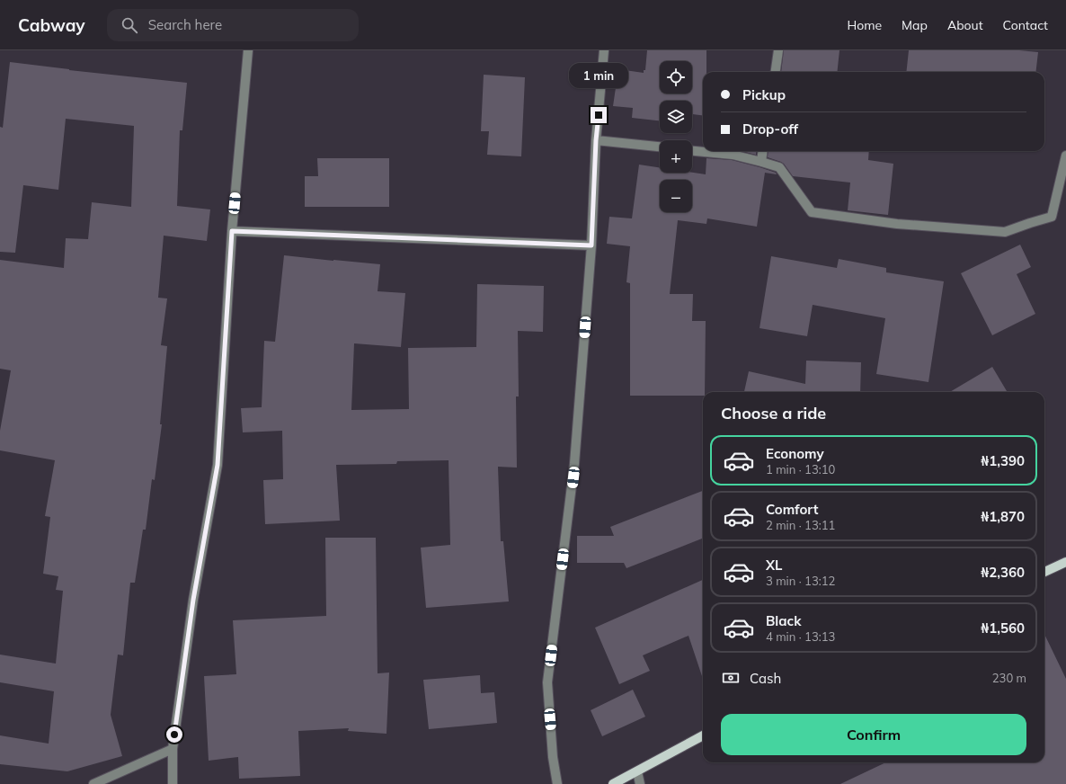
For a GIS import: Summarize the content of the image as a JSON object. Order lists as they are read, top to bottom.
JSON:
{
  "page": {
    "header": "Cabway",
    "search": "Search here",
    "nav": [
      "Home",
      "Map",
      "About",
      "Contact"
    ],
    "map_buttons": ["+", "−"],
    "bubble": "1 min",
    "banner": ["Pickup", "Drop-off"],
    "heading": "Choose a ride",
    "list": [
      {
        "name": "Economy",
        "note": "1 min · 13:10",
        "value": "₦1,390"
      },
      {
        "name": "Comfort",
        "note": "2 min · 13:11",
        "value": "₦1,870"
      },
      {
        "name": "XL",
        "note": "3 min · 13:12",
        "value": "₦2,360"
      },
      {
        "name": "Black",
        "note": "4 min · 13:13",
        "value": "₦1,560"
      }
    ],
    "pay": ["Cash", "230 m"],
    "buttons": "Confirm"
  }
}
